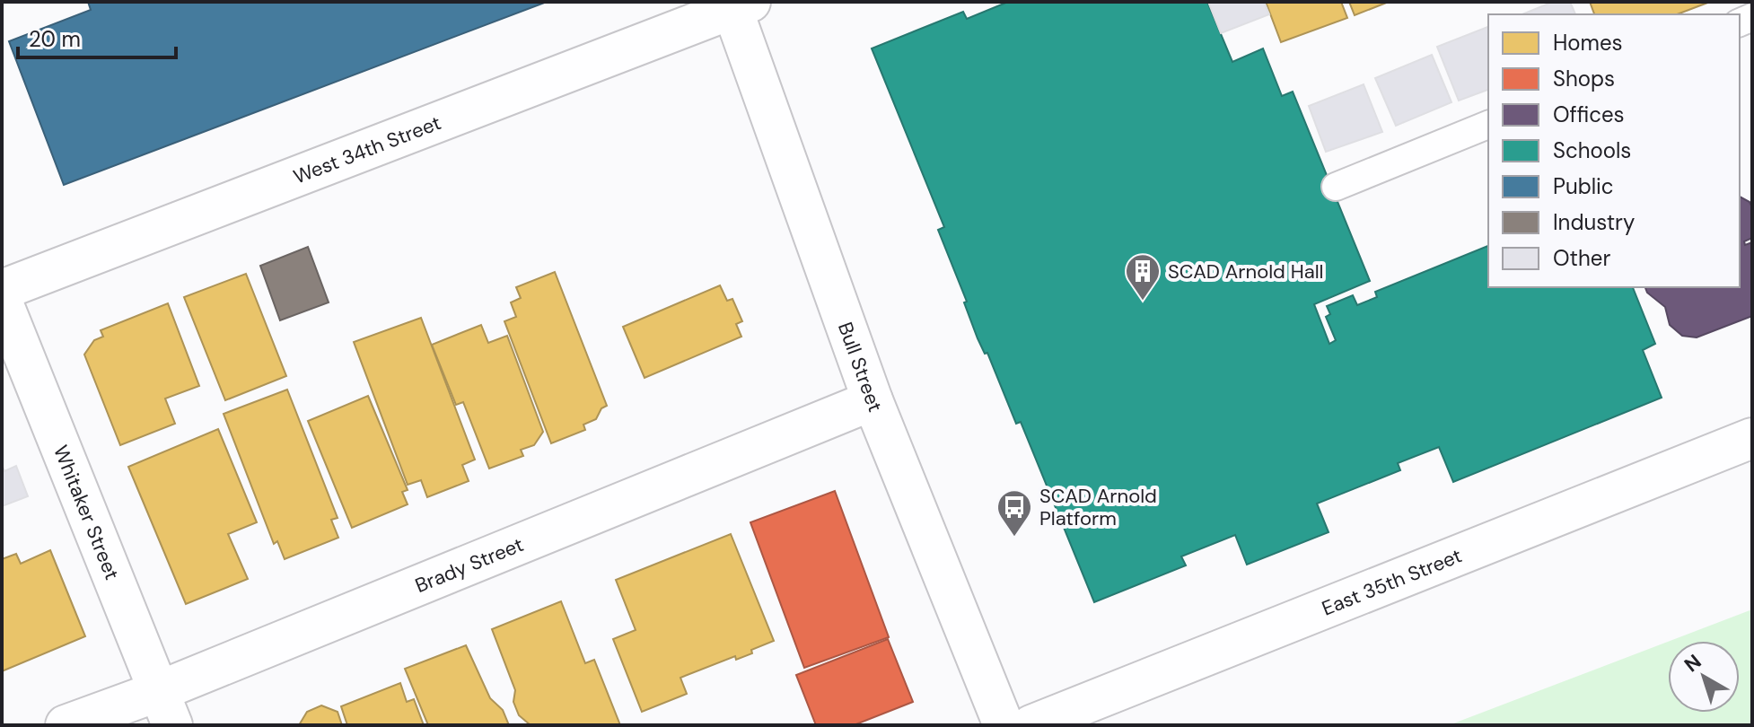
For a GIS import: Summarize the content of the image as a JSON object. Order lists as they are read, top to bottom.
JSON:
{
  "streets": {
    "street": [
      "West 34th Street",
      "Bull Street",
      "Whitaker Street",
      "Brady Street",
      "East 35th Street"
    ]
  },
  "crossings": [
    ["West 34th Street", "Bull Street"],
    ["Bull Street", "Brady Street"],
    ["Whitaker Street", "Brady Street"]
  ],
  "places": {
    "building": ["SCAD Arnold Hall"],
    "bus stop": ["SCAD Arnold Platform"]
  },
  "legend": [
    "Homes",
    "Shops",
    "Offices",
    "Schools",
    "Public",
    "Industry",
    "Other"
  ],
  "scale_bar": "20 m",
  "north": "top left"
}
